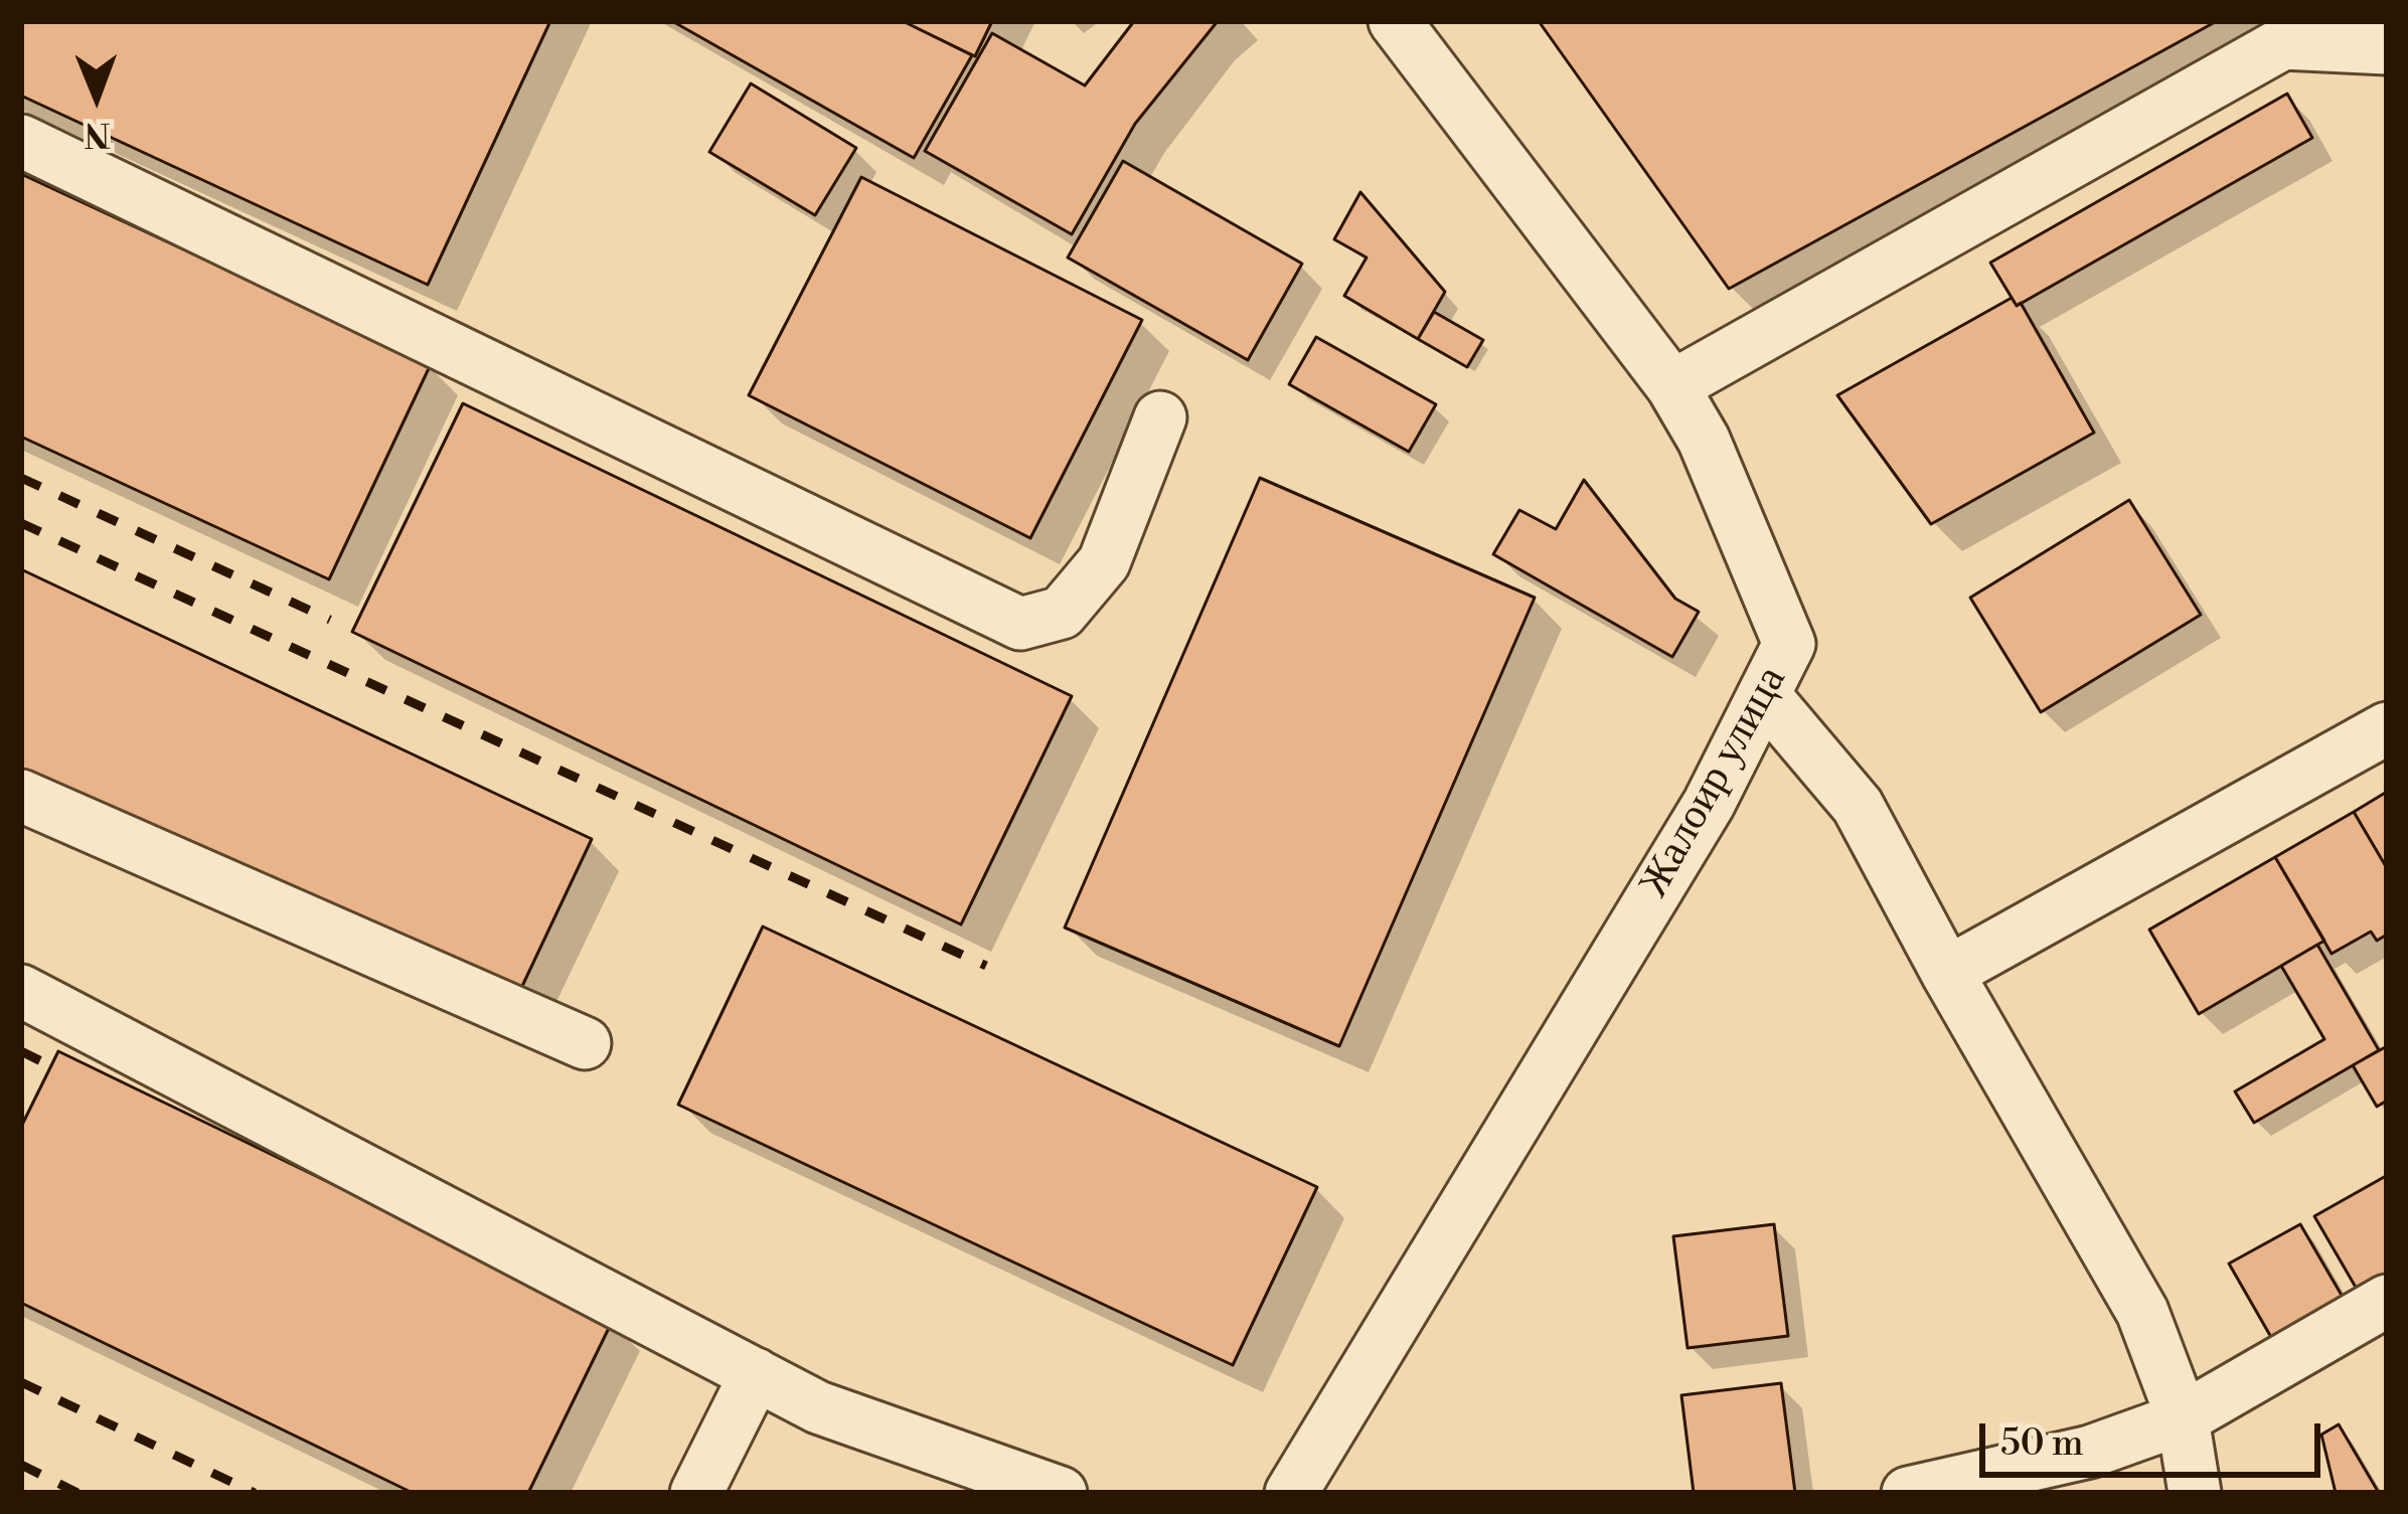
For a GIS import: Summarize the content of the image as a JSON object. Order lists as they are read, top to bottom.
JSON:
{
  "streets": {
    "street": ["Жалоир улица"]
  },
  "scale_bar": "50 m",
  "north": "bottom"
}
